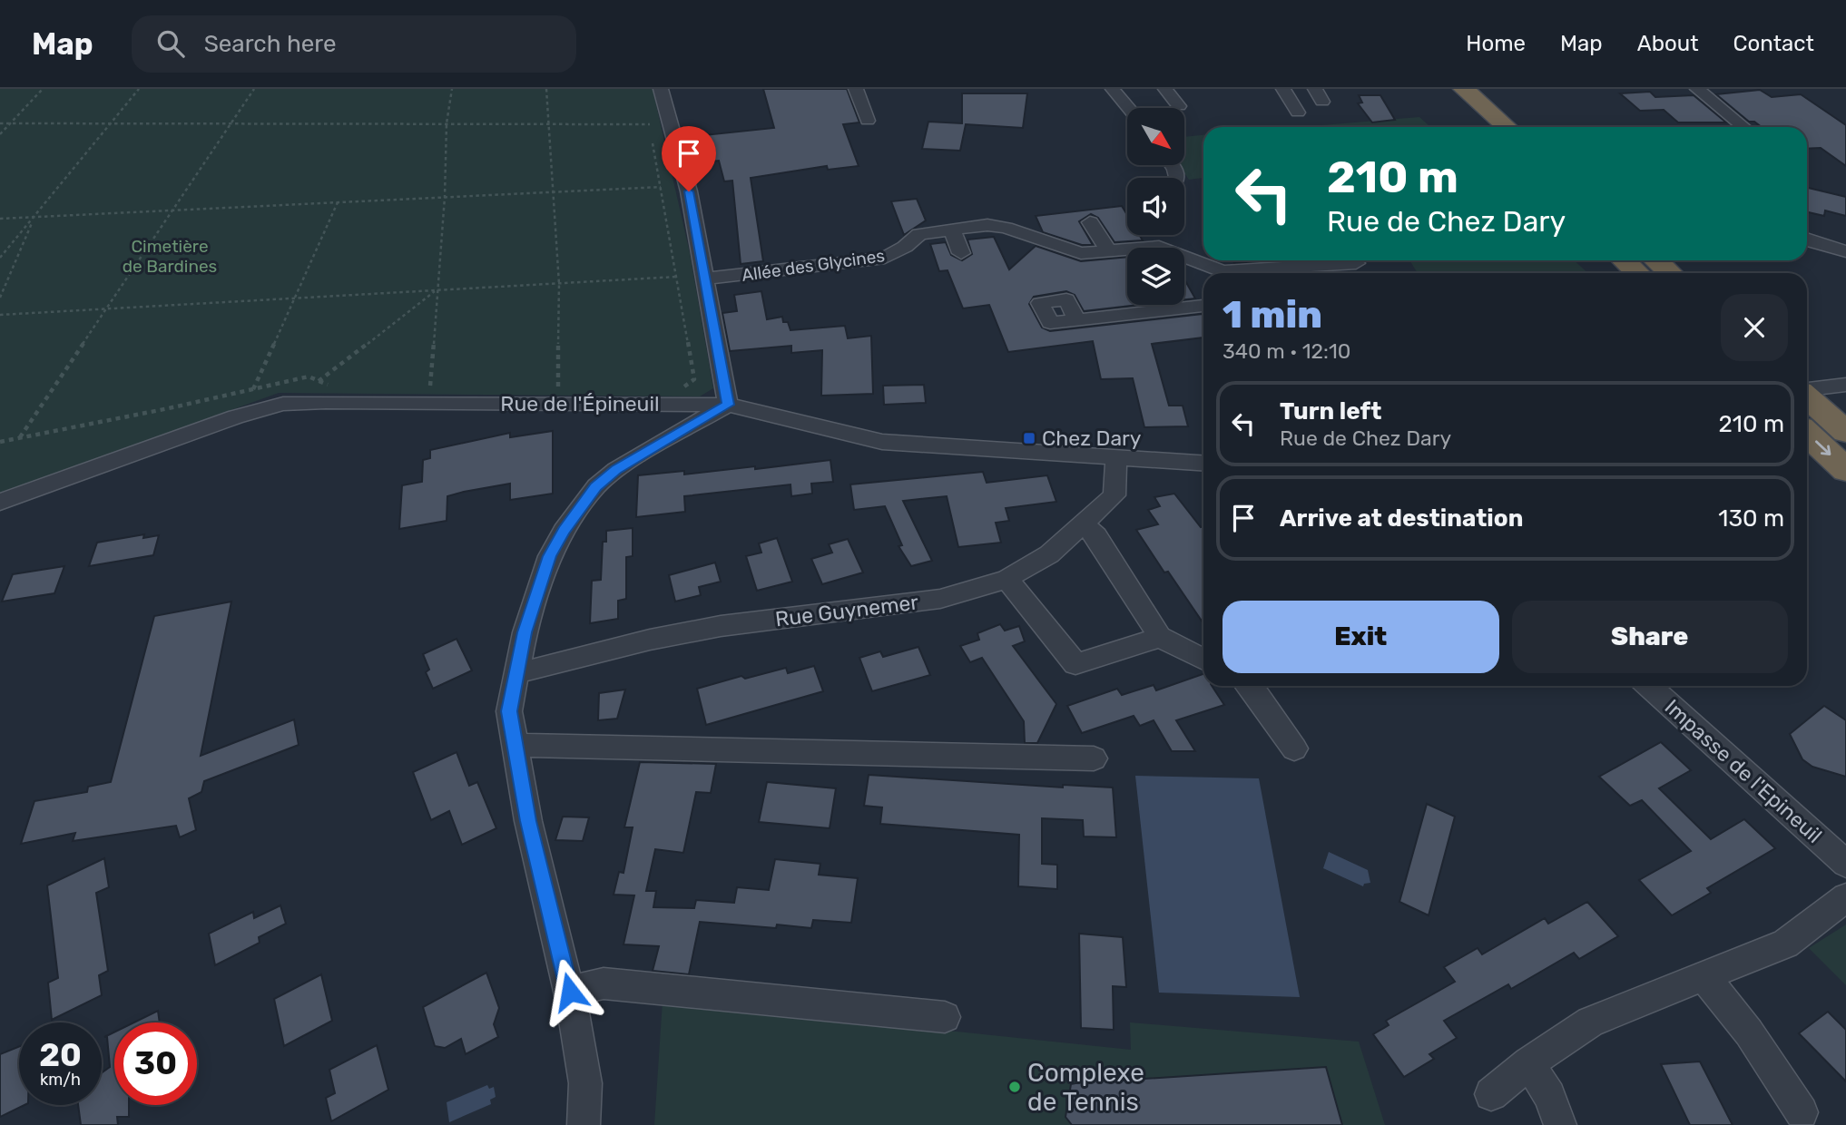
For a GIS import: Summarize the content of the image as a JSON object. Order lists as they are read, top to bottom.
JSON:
{
  "streets": {
    "street": [
      "Allée des Glycines",
      "Rue de l'Épineuil",
      "Rue Guynemer",
      "Impasse de l'Epineuil"
    ]
  },
  "crossings": [
    ["Rue de l'Épineuil", "Rue Guynemer"]
  ],
  "parks": ["Cimetière de Bardines"],
  "places": {
    "transit": ["Chez Dary"],
    "other": ["Complexe de Tennis"]
  },
  "north": "bottom right",
  "page": {
    "header": "Map",
    "search": "Search here",
    "nav": [
      "Home",
      "Map",
      "About",
      "Contact"
    ],
    "turn": ["210 m", "Rue de Chez Dary"],
    "heading": ["1 min", "340 m · 12:10"],
    "list": [
      {
        "name": "Turn left",
        "note": "Rue de Chez Dary",
        "value": "210 m"
      },
      {
        "name": "Arrive at destination",
        "value": "130 m"
      }
    ],
    "buttons": ["Exit", "Share"],
    "speed": "20 km/h",
    "limit": "30"
  }
}
